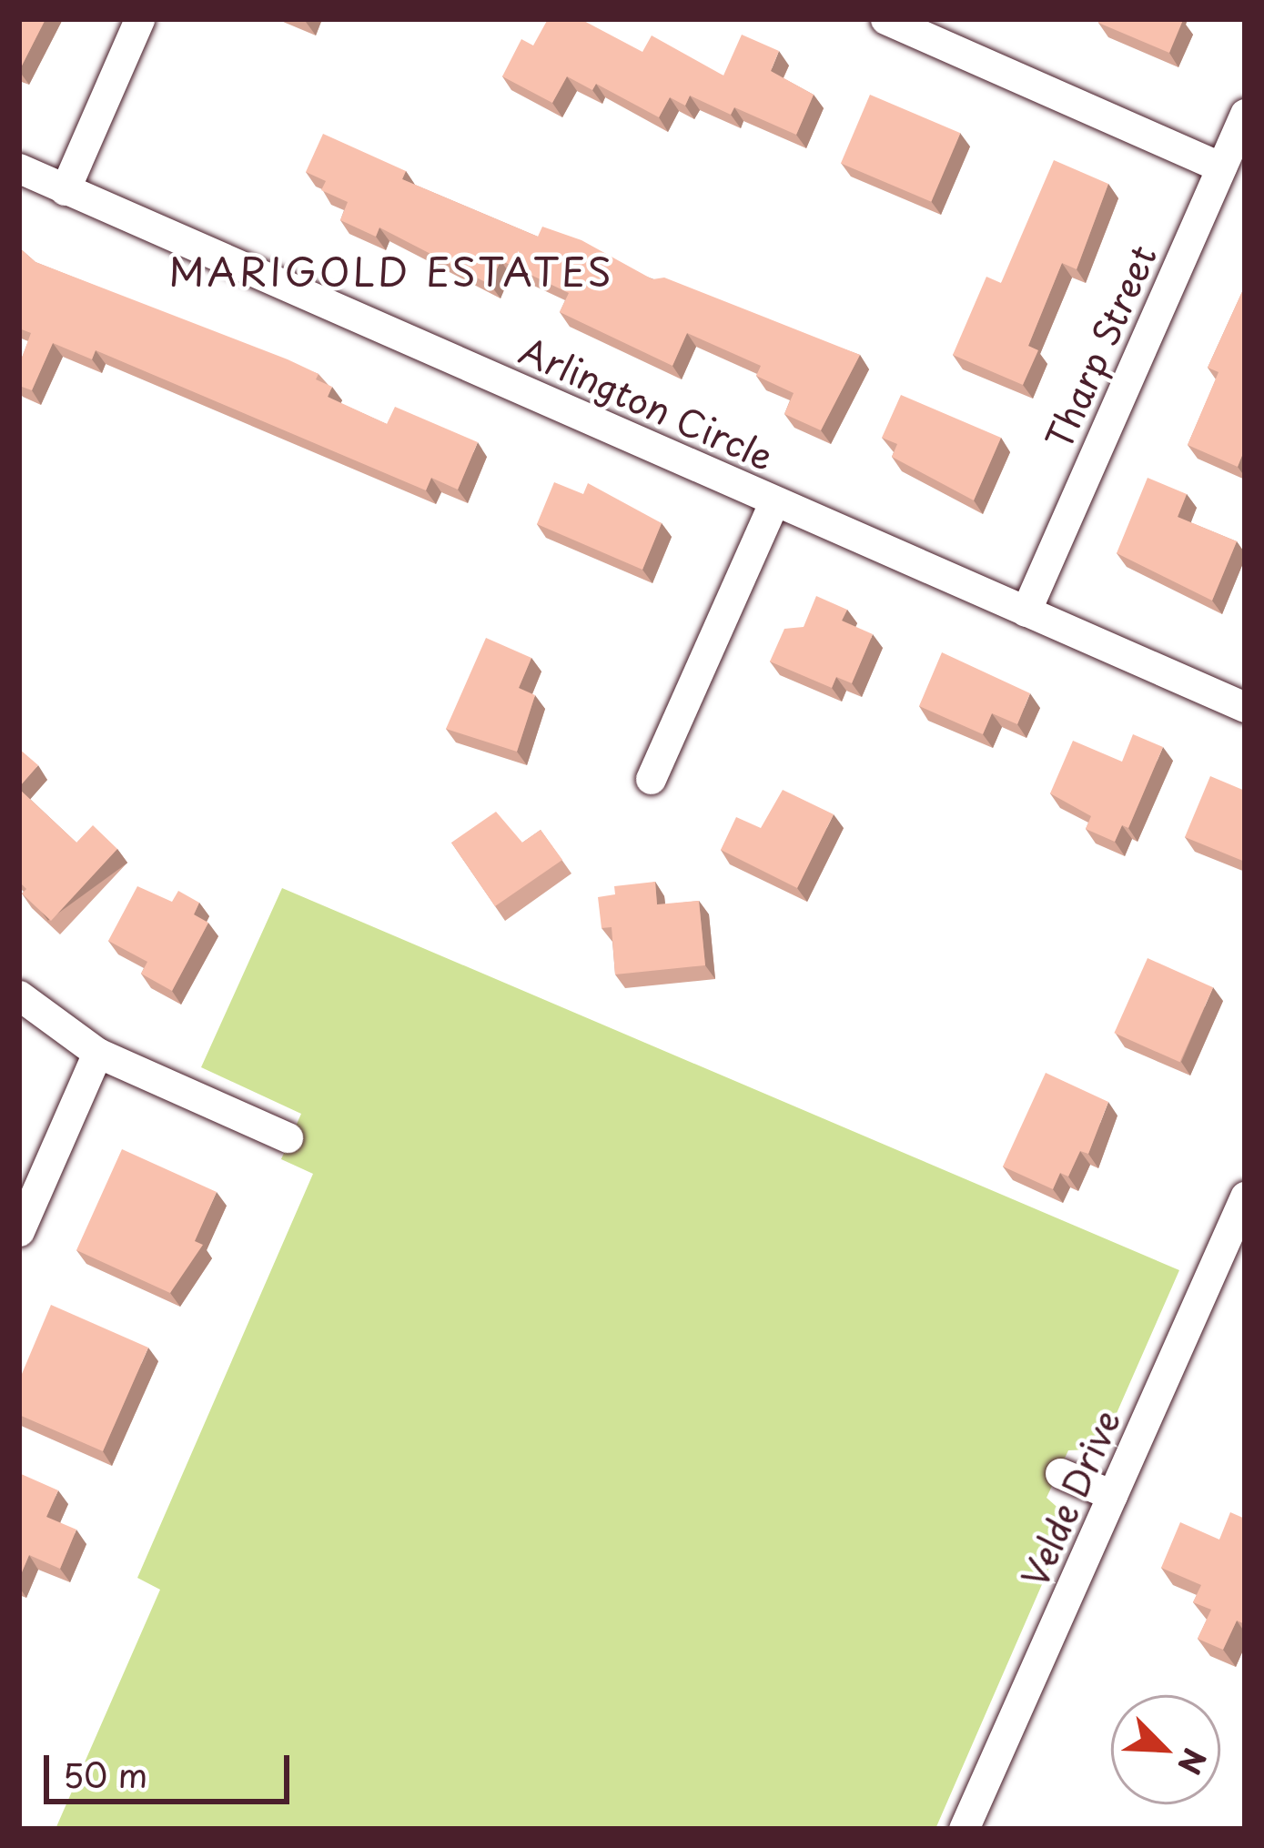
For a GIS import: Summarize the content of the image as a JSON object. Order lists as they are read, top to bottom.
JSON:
{
  "streets": {
    "street": ["Tharp Street", "Arlington Circle", "Velde Drive"]
  },
  "crossings": [
    ["Tharp Street", "Arlington Circle"]
  ],
  "districts": ["MARIGOLD ESTATES"],
  "scale_bar": "50 m",
  "north": "bottom right"
}
